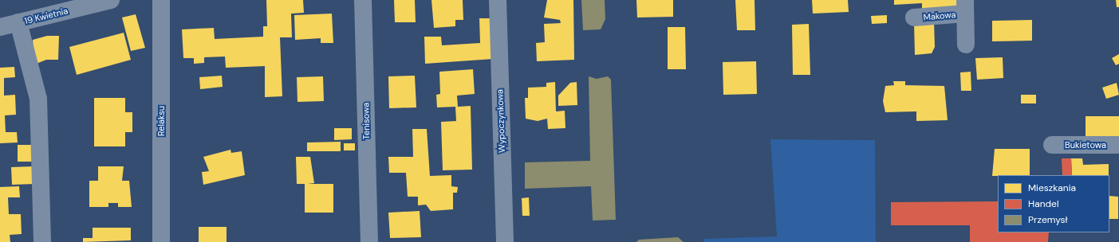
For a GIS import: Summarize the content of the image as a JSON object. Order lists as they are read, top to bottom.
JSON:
{
  "streets": {
    "street": [
      "19 Kwietnia",
      "Makowa",
      "Relaksu",
      "Tenisowa",
      "Wypoczynkowa",
      "Bukietowa"
    ]
  },
  "legend": ["Mieszkania", "Handel", "Przemysł"]
}
